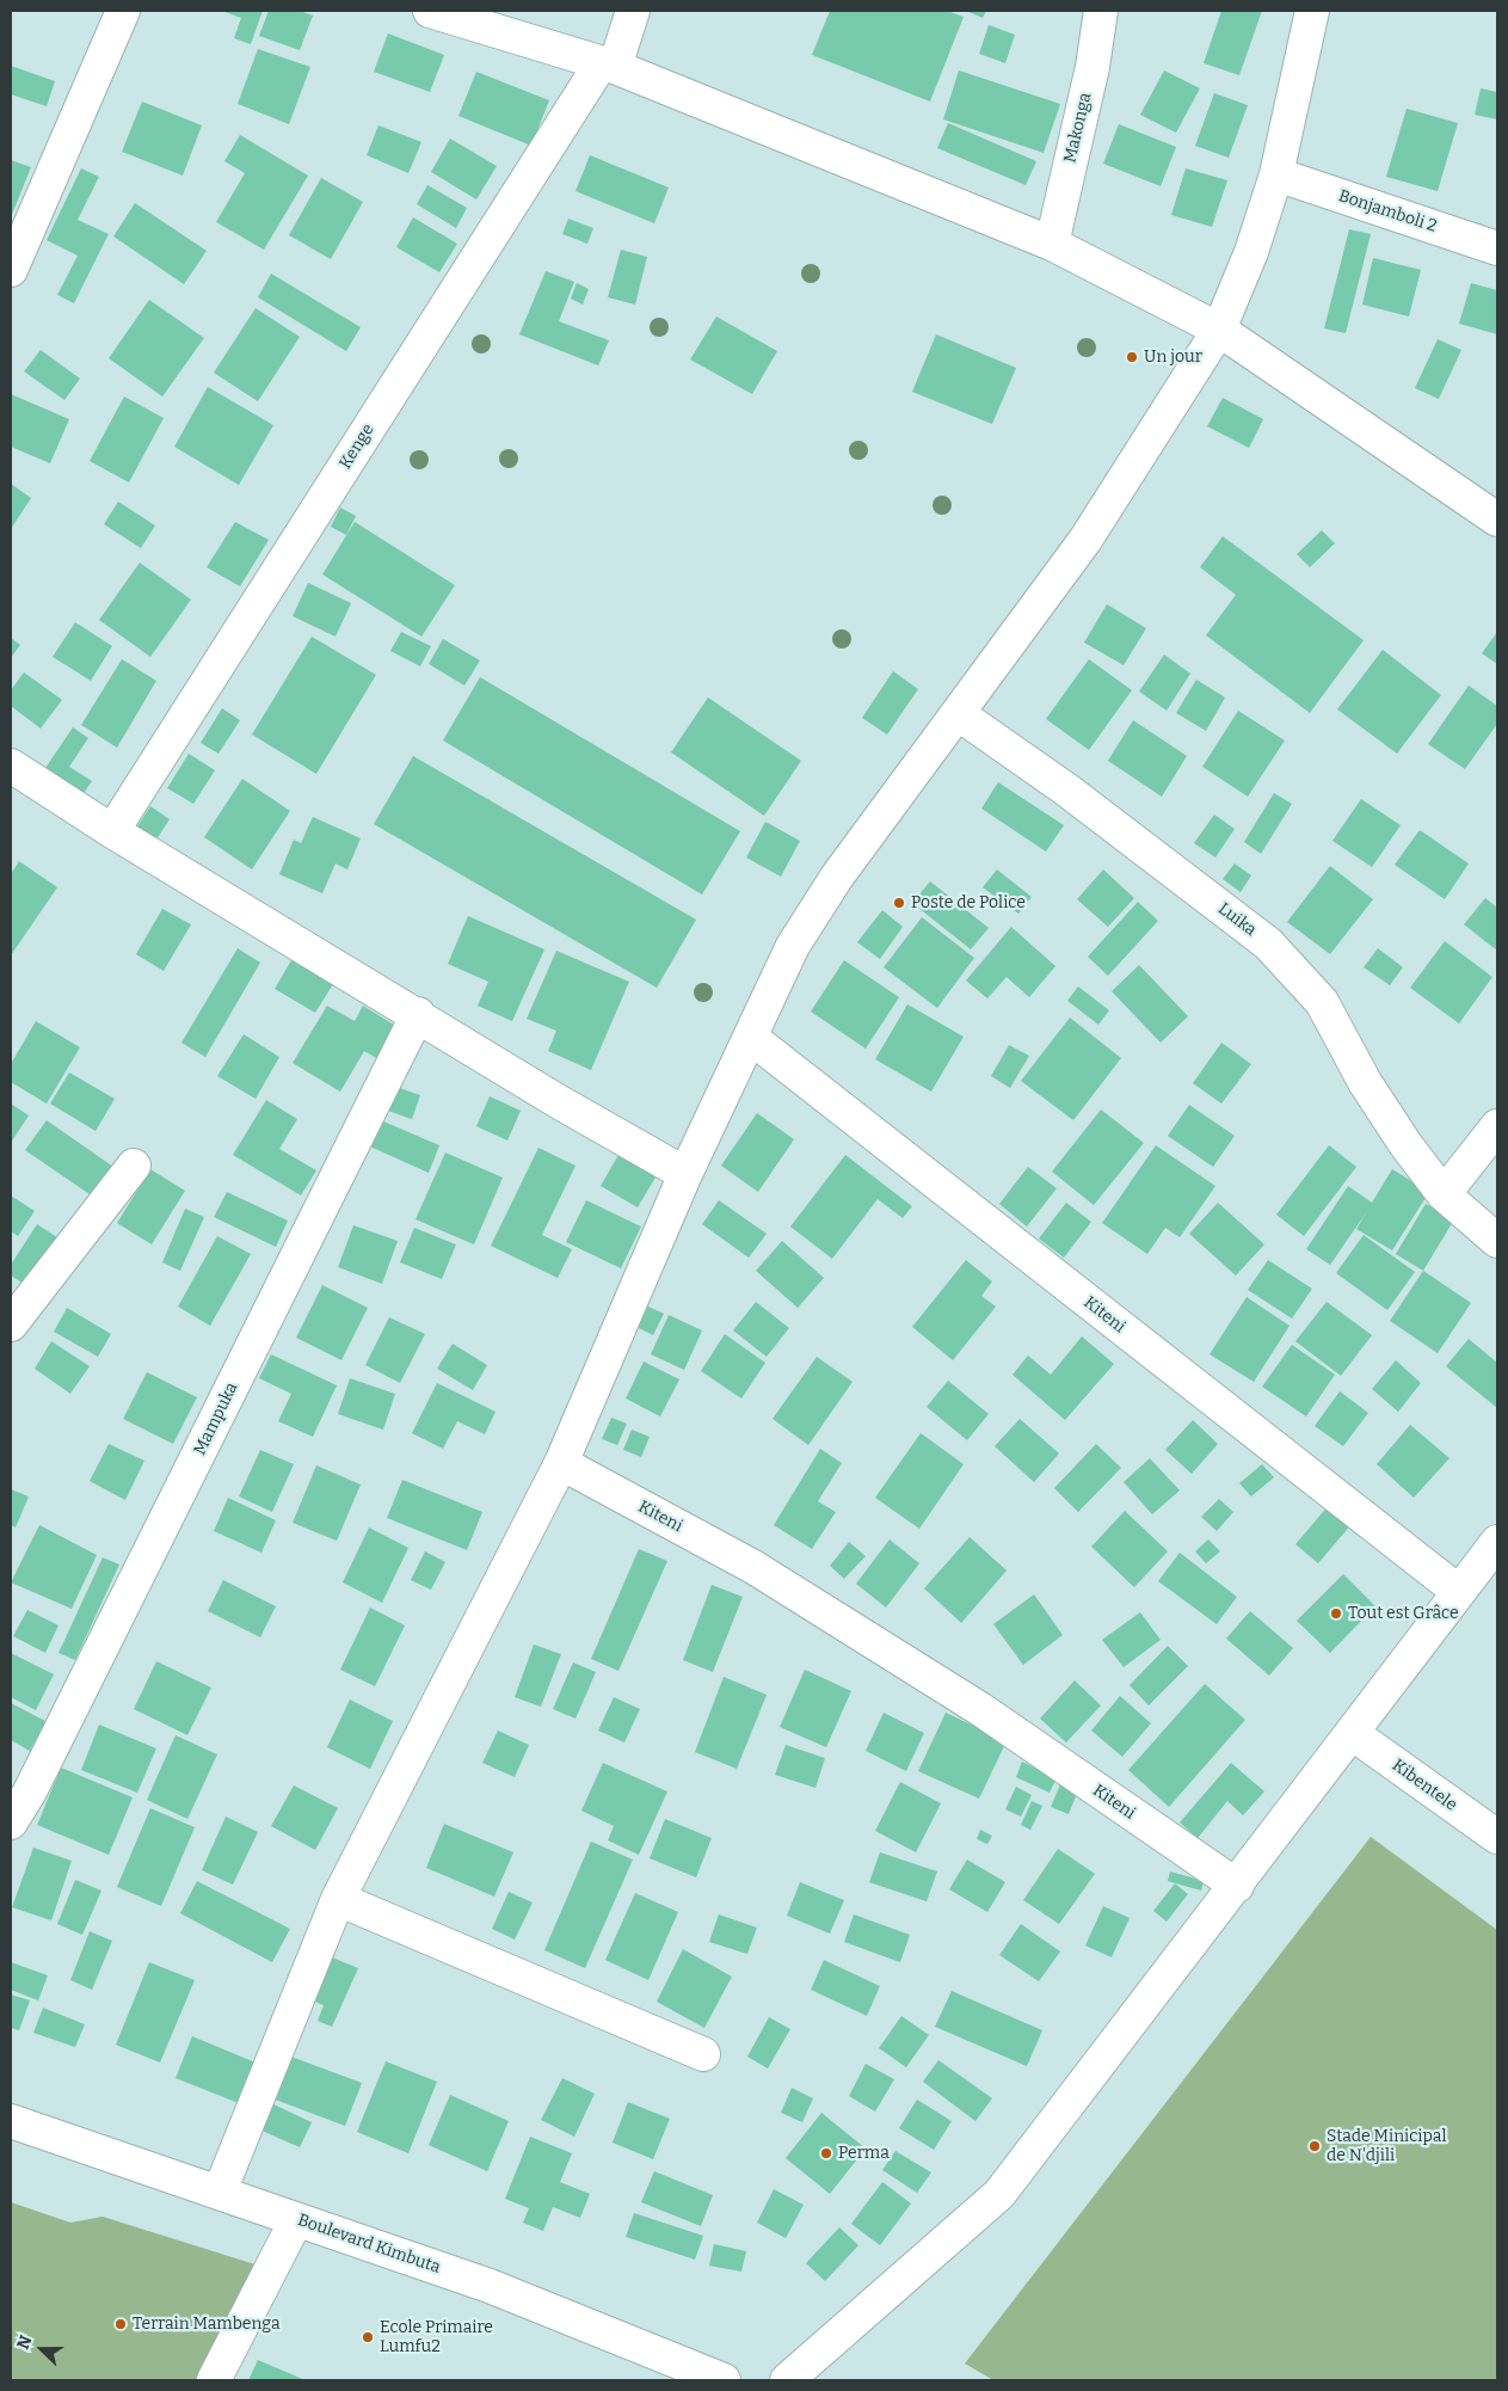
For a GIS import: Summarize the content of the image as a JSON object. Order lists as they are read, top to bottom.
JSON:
{
  "streets": {
    "street": [
      "Makonga",
      "Bonjamboli 2",
      "Kenge",
      "Luika",
      "Kiteni",
      "Mampuka",
      "Kibentele",
      "Boulevard Kimbuta"
    ]
  },
  "places": [
    "Un jour",
    "Poste de Police",
    "Tout est Grâce",
    "Stade Minicipal de N'djili",
    "Perma",
    "Terrain Mambenga",
    "Ecole Primaire Lumfu2"
  ],
  "north": "left"
}
